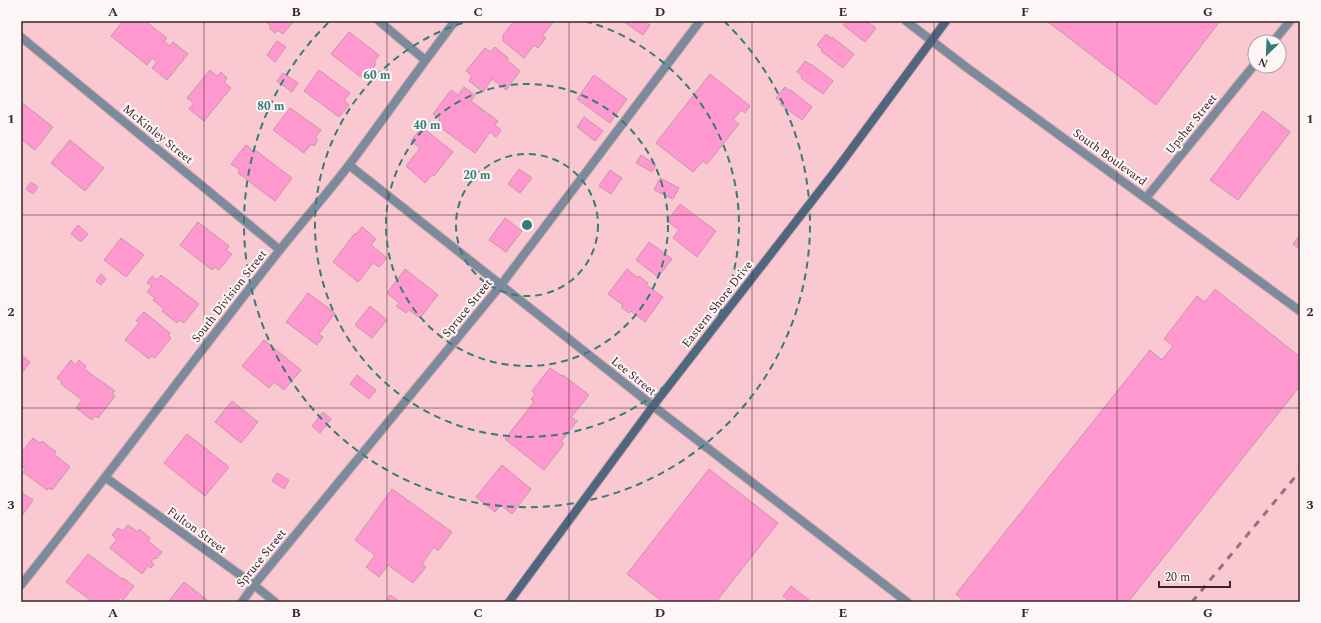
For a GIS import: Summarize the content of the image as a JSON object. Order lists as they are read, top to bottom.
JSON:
{
  "streets": {
    "street": [
      "Upsher Street",
      "McKinley Street",
      "South Boulevard",
      "South Division Street",
      "Eastern Shore Drive",
      "Spruce Street",
      "Lee Street",
      "Fulton Street"
    ]
  },
  "crossings": [
    ["Upsher Street", "South Boulevard"],
    ["McKinley Street", "South Division Street"],
    ["South Boulevard", "Eastern Shore Drive"],
    ["South Division Street", "Lee Street"],
    ["South Division Street", "Fulton Street"],
    ["Eastern Shore Drive", "Lee Street"],
    ["Spruce Street", "Lee Street"],
    ["Spruce Street", "Fulton Street"]
  ],
  "scale_bar": "20 m",
  "north": "bottom left",
  "grid": {
    "columns": [
      "A",
      "B",
      "C",
      "D",
      "E",
      "F",
      "G"
    ],
    "rows": ["1", "2", "3"]
  },
  "rings": [
    "60 m",
    "80 m",
    "40 m",
    "20 m"
  ]
}
